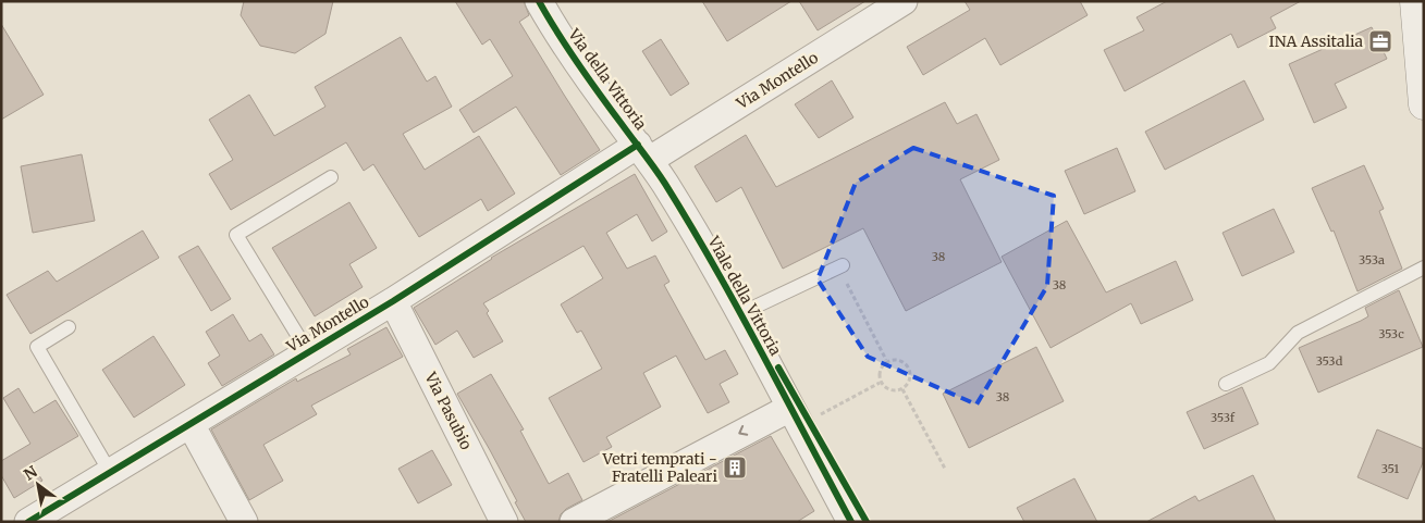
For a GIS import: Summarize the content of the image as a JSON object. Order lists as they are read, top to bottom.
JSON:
{
  "streets": {
    "street": [
      "Via della Vittoria",
      "Via Montello",
      "Viale della Vittoria",
      "Via Pasubio"
    ]
  },
  "crossings": [
    ["Via della Vittoria", "Via Montello"],
    ["Via della Vittoria", "Viale della Vittoria"],
    ["Via Montello", "Viale della Vittoria"],
    ["Via Montello", "Via Pasubio"]
  ],
  "places": {
    "office": ["INA Assitalia"],
    "building": ["Vetri temprati - Fratelli Paleari"]
  },
  "house_numbers": [
    "38",
    "353a",
    "38",
    "353c",
    "353d",
    "38",
    "353f",
    "351"
  ],
  "north": "top left"
}
